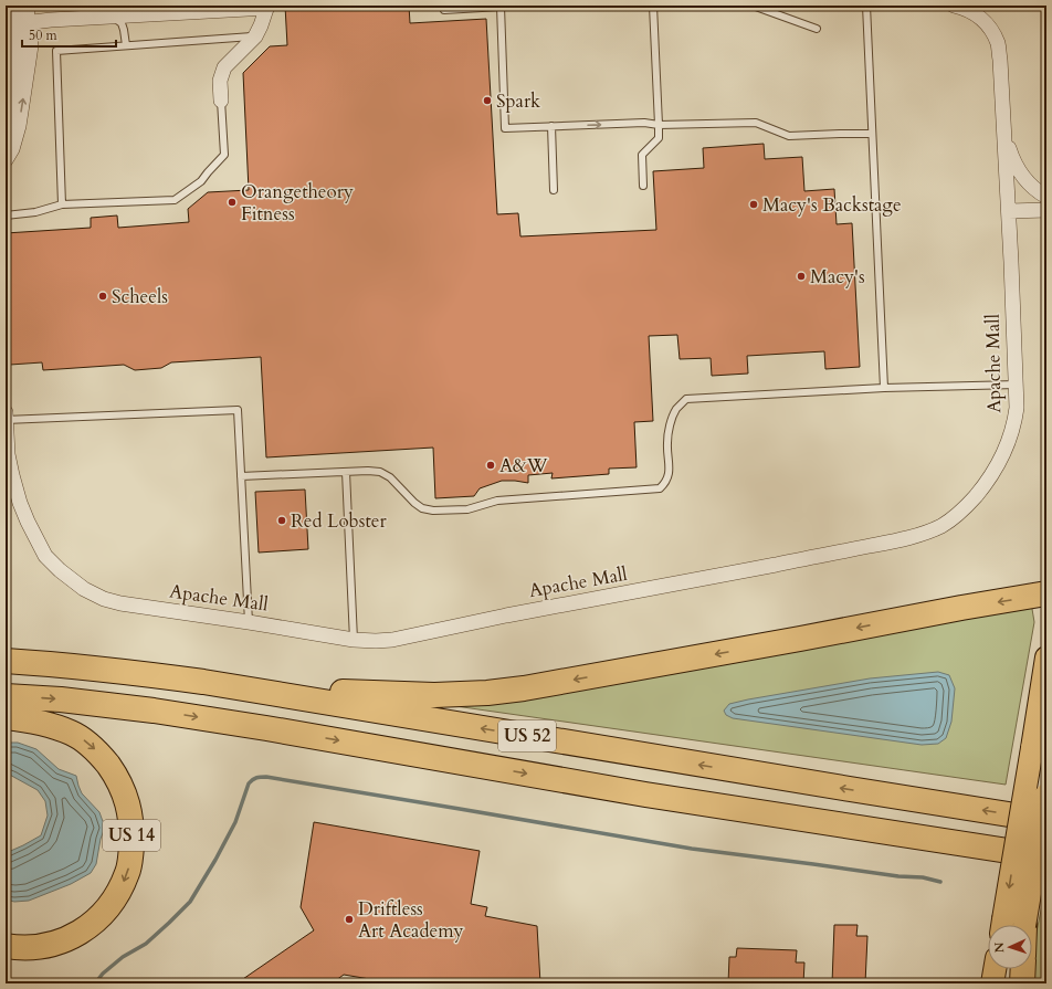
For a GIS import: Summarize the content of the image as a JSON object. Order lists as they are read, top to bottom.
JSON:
{
  "streets": {
    "highway": ["US 52", "US 14"],
    "street": ["Apache Mall"]
  },
  "places": [
    "Spark",
    "Orangetheory Fitness",
    "Macy's Backstage",
    "Macy's",
    "Scheels",
    "A&W",
    "Red Lobster",
    "Driftless Art Academy"
  ],
  "scale_bar": "50 m",
  "north": "left"
}
